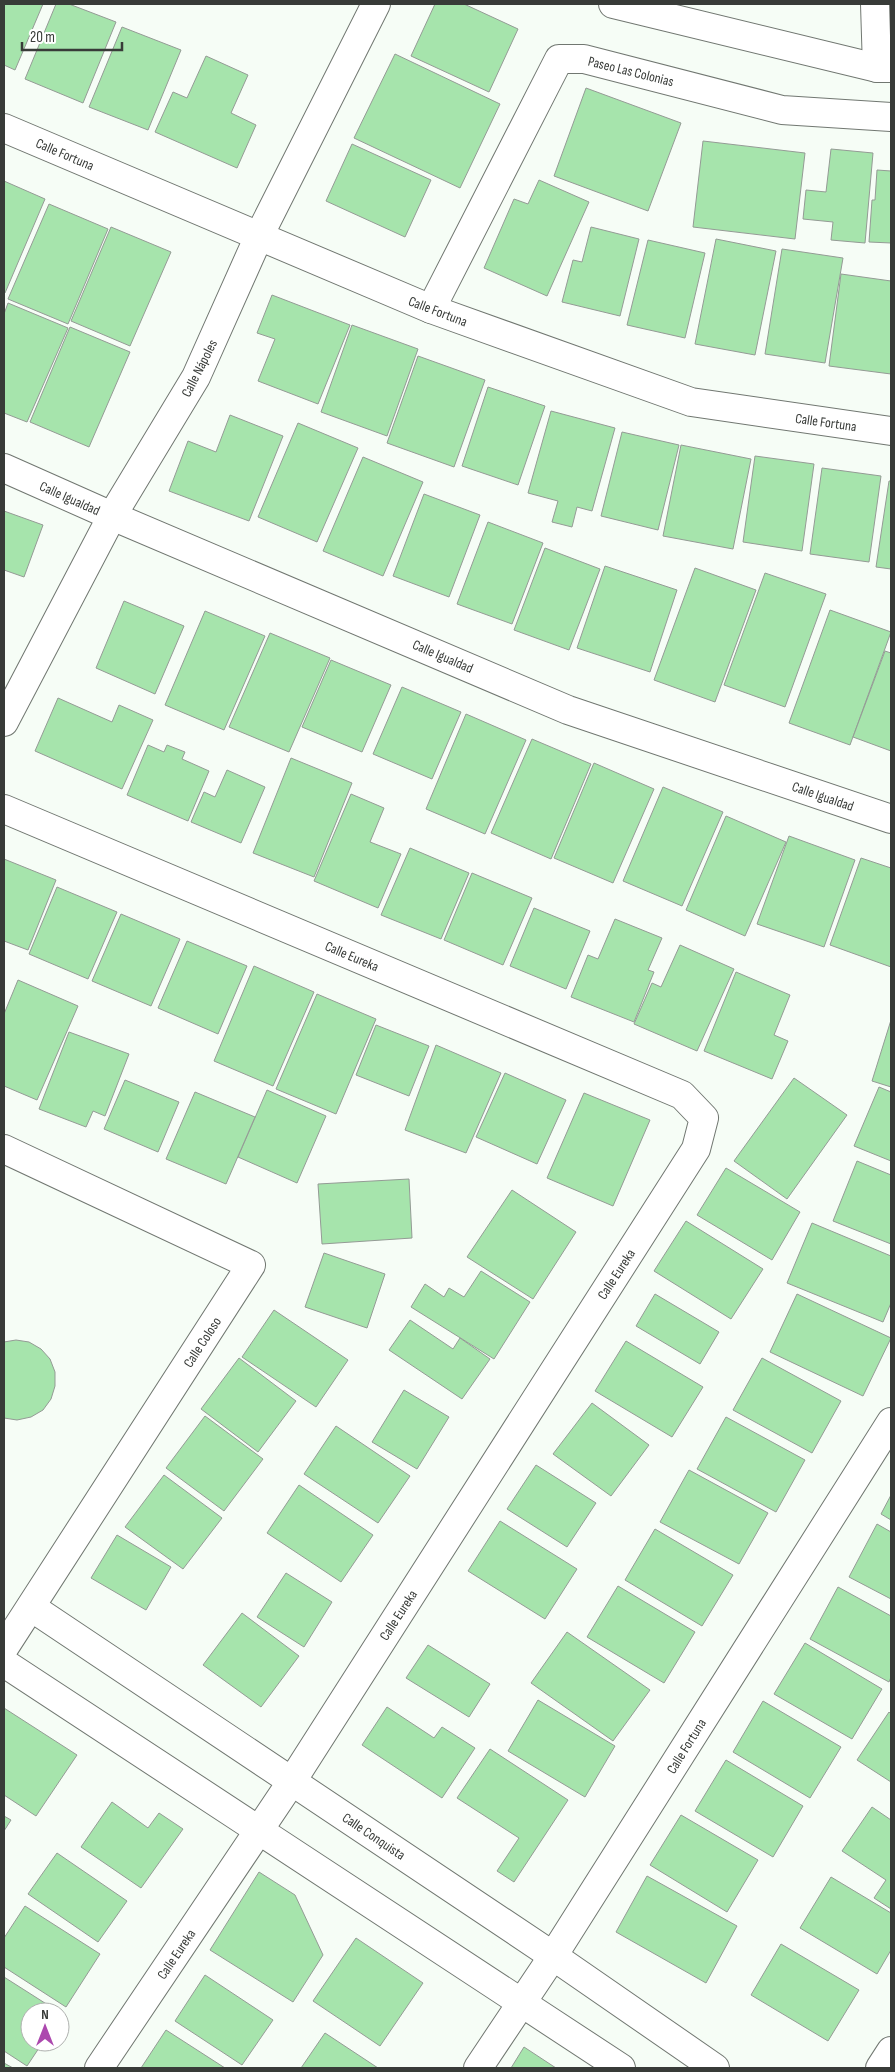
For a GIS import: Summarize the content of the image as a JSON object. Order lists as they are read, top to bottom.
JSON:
{
  "streets": {
    "street": [
      "Paseo Las Colonias",
      "Calle Fortuna",
      "Calle Nápoles",
      "Calle Igualdad",
      "Calle Eureka",
      "Calle Coloso",
      "Calle Conquista"
    ]
  },
  "crossings": [
    ["Paseo Las Colonias", "Calle Fortuna"],
    ["Calle Fortuna", "Calle Nápoles"],
    ["Calle Fortuna", "Calle Conquista"],
    ["Calle Nápoles", "Calle Igualdad"],
    ["Calle Eureka", "Calle Conquista"],
    ["Calle Coloso", "Calle Conquista"]
  ],
  "scale_bar": "20 m",
  "north": "top"
}
